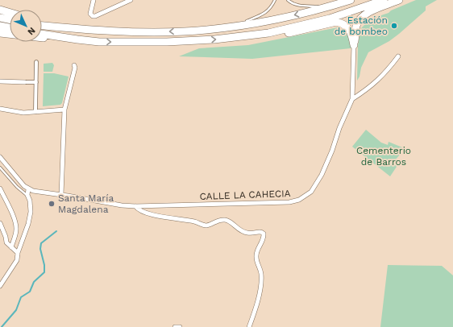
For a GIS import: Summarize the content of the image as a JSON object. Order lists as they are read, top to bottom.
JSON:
{
  "streets": {
    "street": ["CALLE LA CAHECIA"]
  },
  "parks": ["Cementerio de Barros"],
  "places": ["Estación de bombeo", "Santa María Magdalena"],
  "north": "bottom right"
}
